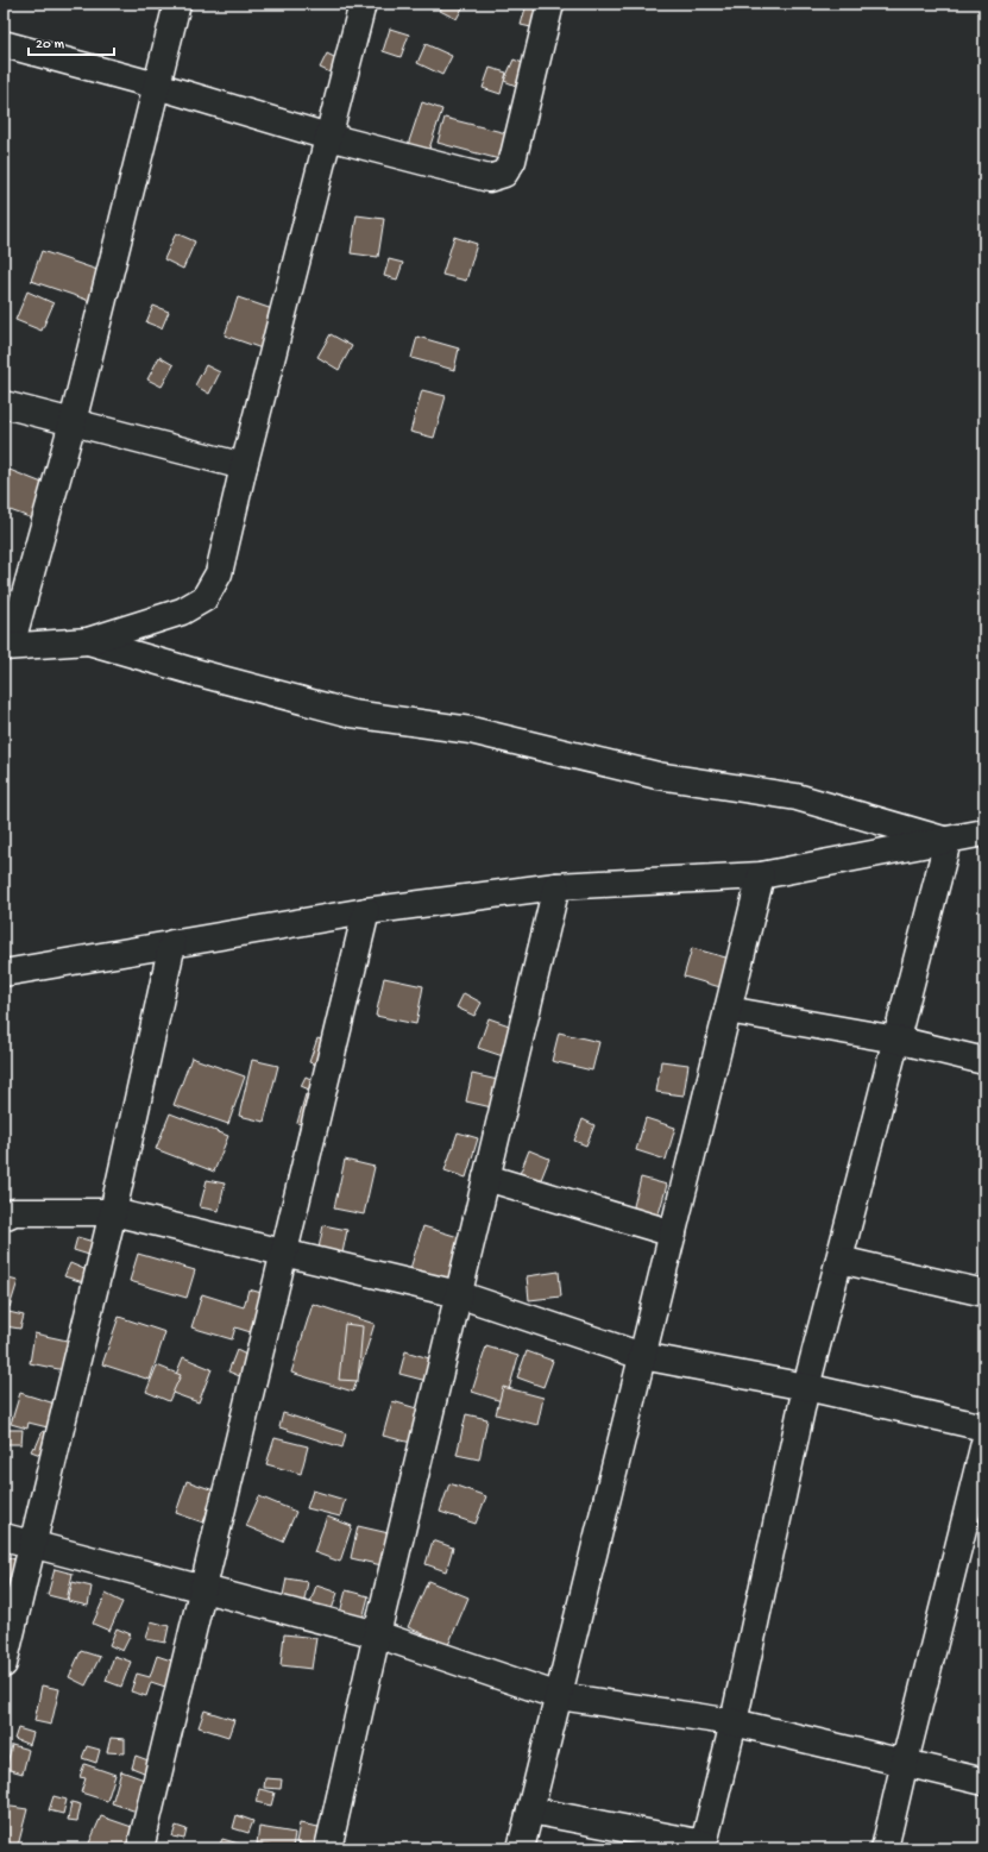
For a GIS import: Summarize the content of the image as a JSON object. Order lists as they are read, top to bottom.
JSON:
{
  "scale_bar": "20 m"
}
